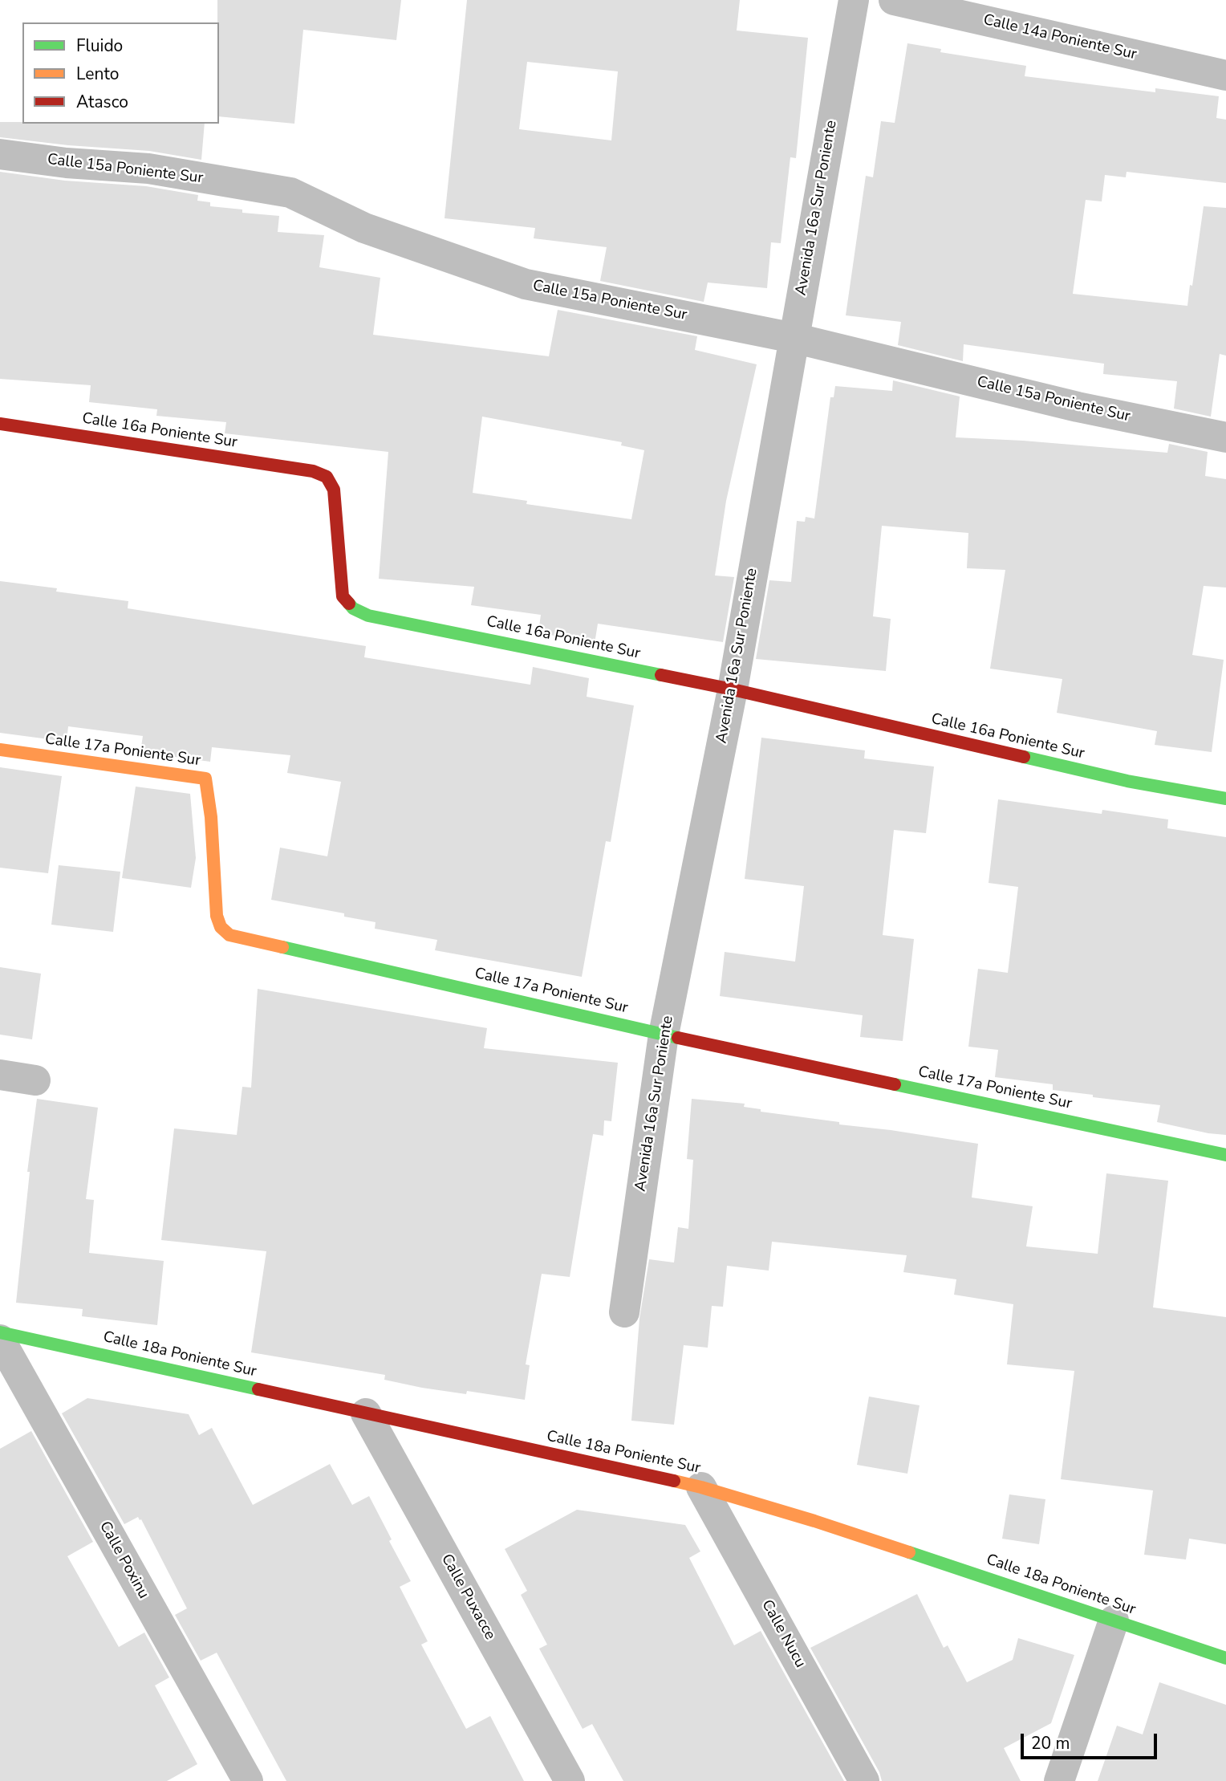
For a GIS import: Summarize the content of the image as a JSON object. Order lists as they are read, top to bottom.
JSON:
{
  "streets": {
    "street": [
      "Calle 14a Poniente Sur",
      "Calle 15a Poniente Sur",
      "Avenida 16a Sur Poniente",
      "Calle 16a Poniente Sur",
      "Calle 17a Poniente Sur",
      "Calle 18a Poniente Sur",
      "Calle Poxinu",
      "Calle Puxacce",
      "Calle Nucu"
    ]
  },
  "crossings": [
    ["Calle 15a Poniente Sur", "Avenida 16a Sur Poniente"],
    ["Avenida 16a Sur Poniente", "Calle 16a Poniente Sur"],
    ["Avenida 16a Sur Poniente", "Calle 17a Poniente Sur"],
    ["Calle 18a Poniente Sur", "Calle Puxacce"],
    ["Calle 18a Poniente Sur", "Calle Nucu"]
  ],
  "legend": ["Fluido", "Lento", "Atasco"],
  "scale_bar": "20 m"
}
